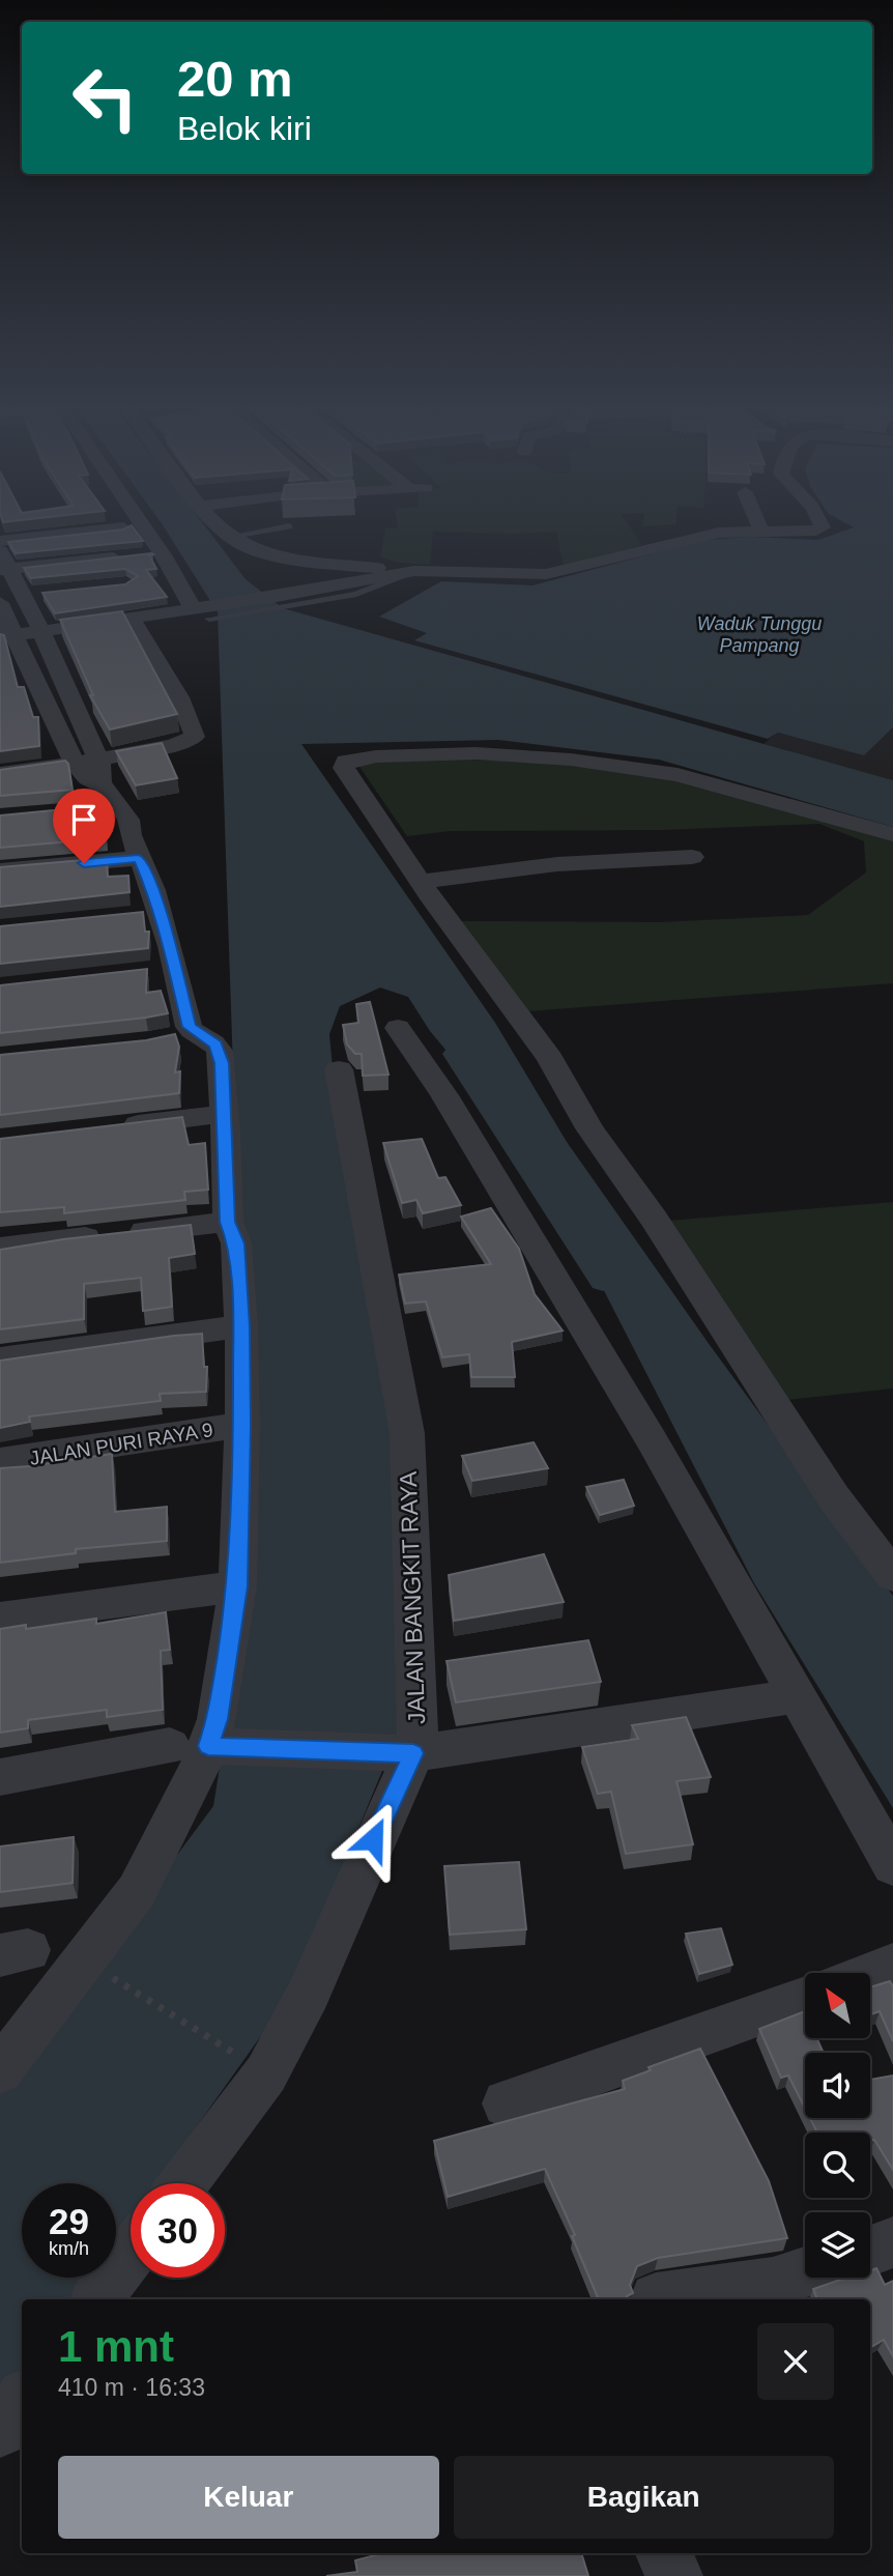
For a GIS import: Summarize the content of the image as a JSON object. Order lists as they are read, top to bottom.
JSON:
{
  "streets": {
    "street": ["JALAN PURI RAYA 9", "JALAN BANGKIT RAYA"]
  },
  "water": ["Waduk Tunggu Pampang"],
  "north": "top left",
  "page": {
    "turn": ["20 m", "Belok kiri"],
    "speed": "29 km/h",
    "limit": "30",
    "heading": ["1 mnt", "410 m · 16:33"],
    "buttons": ["Keluar", "Bagikan"]
  }
}
